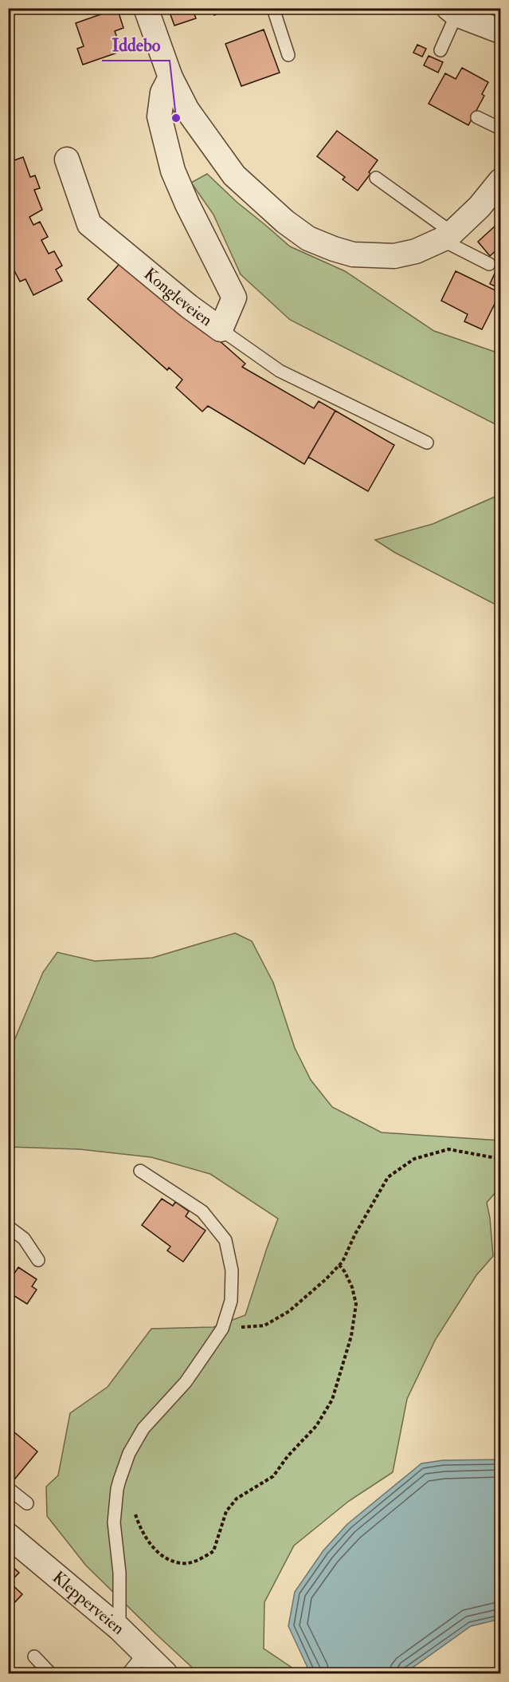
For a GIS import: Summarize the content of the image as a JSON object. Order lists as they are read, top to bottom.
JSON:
{
  "streets": {
    "street": ["Kongleveien", "Klepperveien"]
  },
  "places": ["Iddebo"]
}
